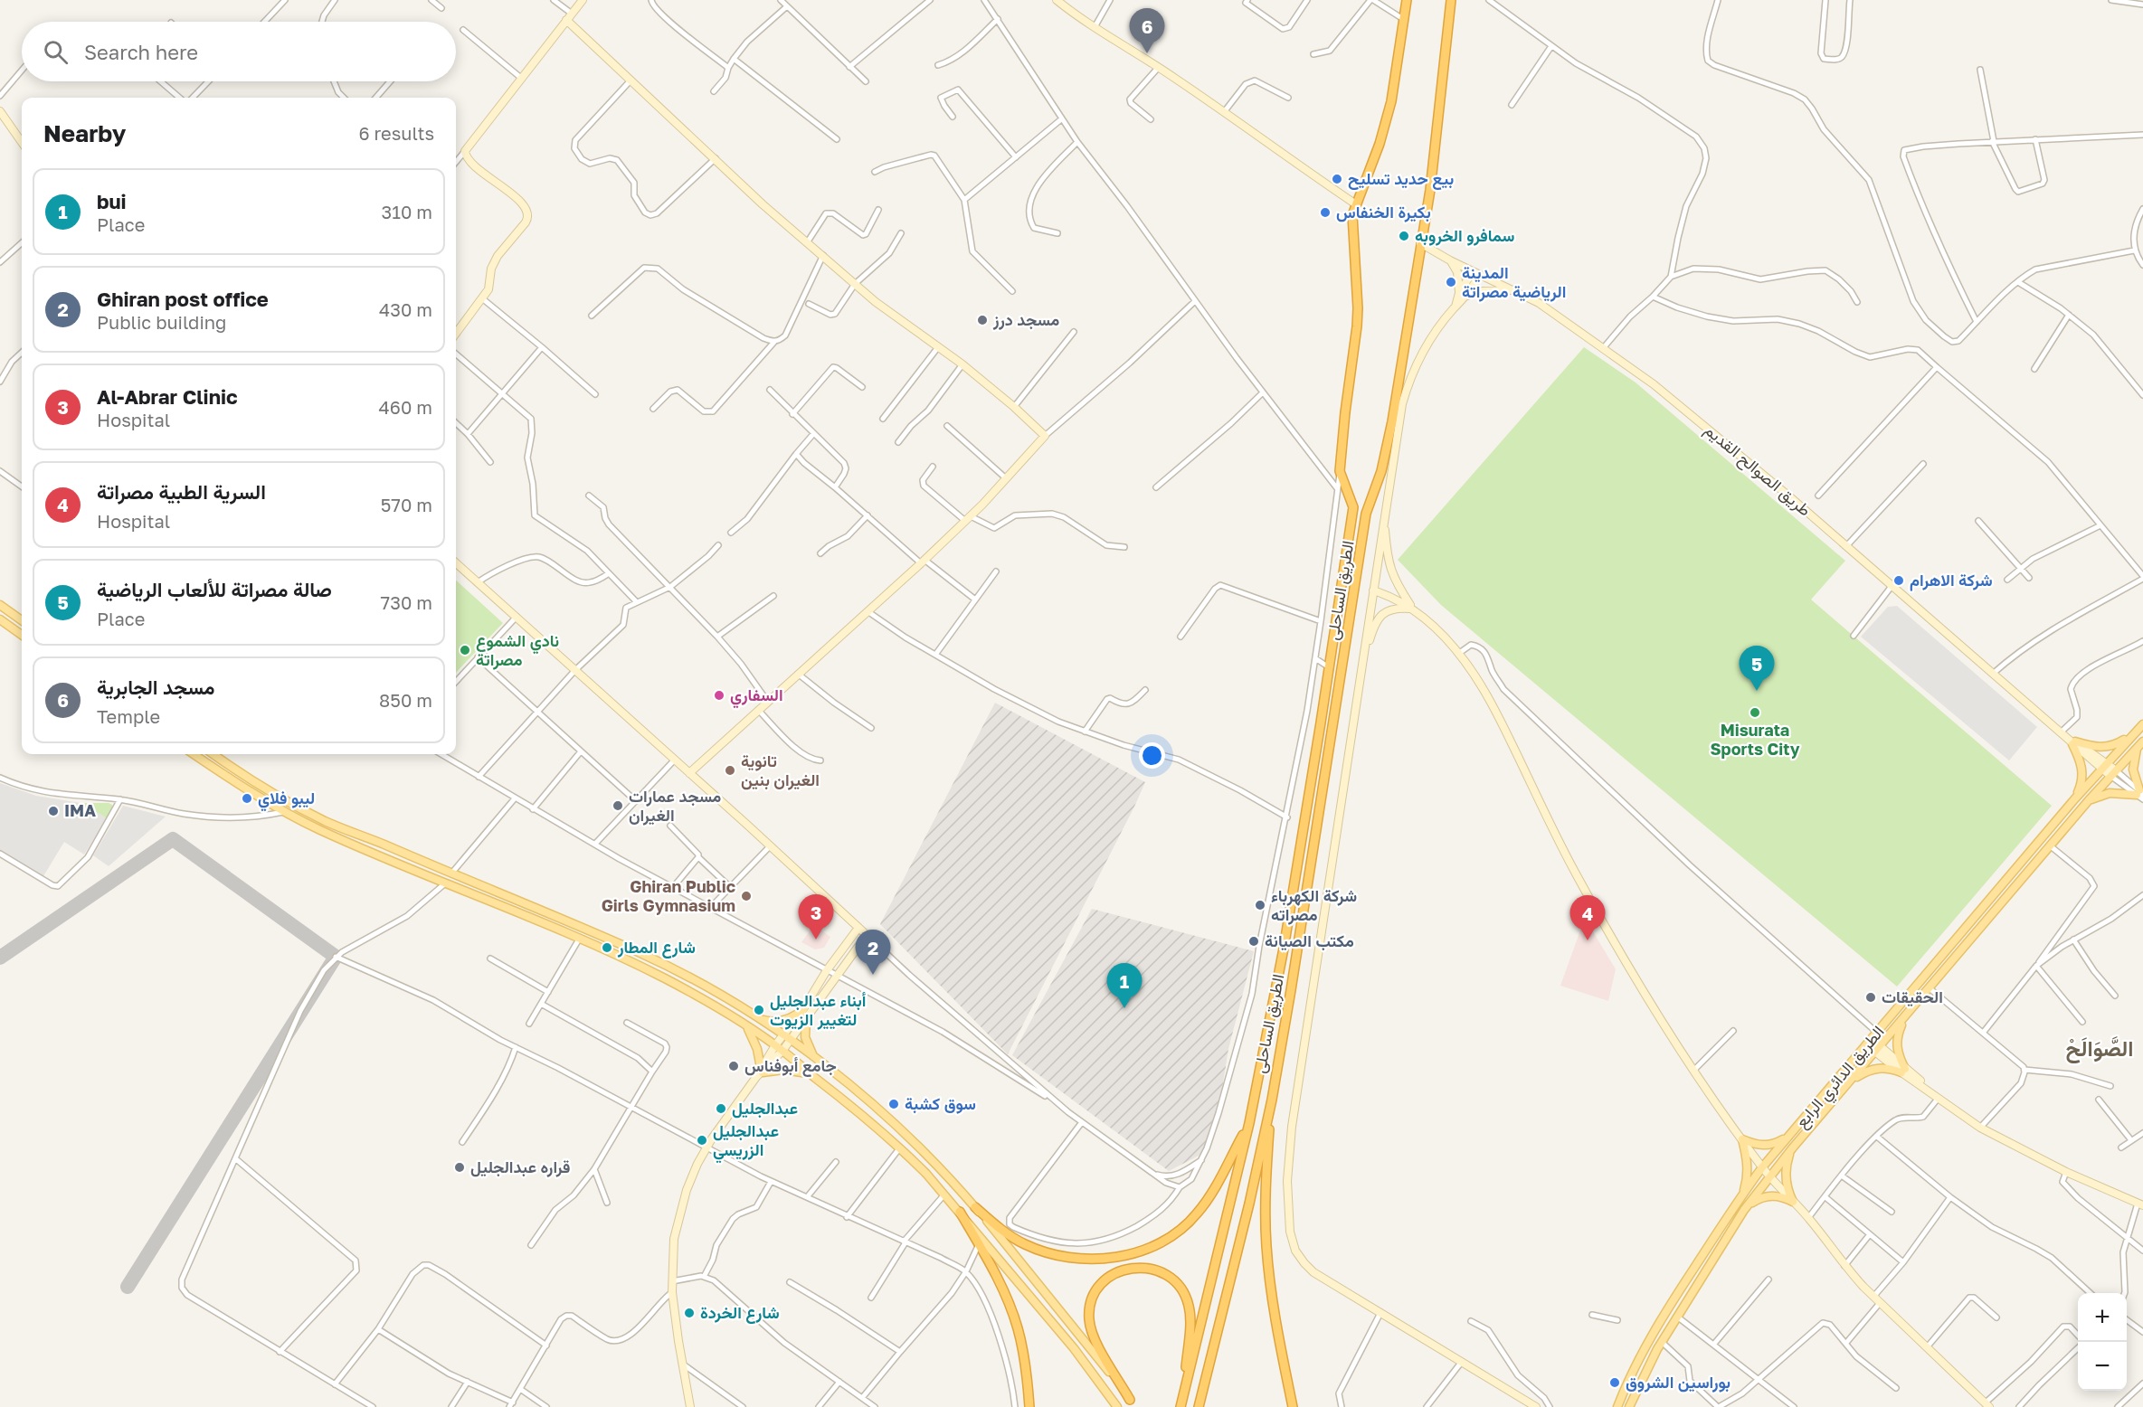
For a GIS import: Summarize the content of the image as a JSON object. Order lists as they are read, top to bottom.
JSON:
{
  "streets": {
    "highway": ["الطريق الساحلى"],
    "main road": ["الطريق الدائري الرابع"],
    "street": ["طريق الصوالح القديم"]
  },
  "crossings": [
    ["طريق الصوالح القديم", "الطريق الساحلى"],
    ["طريق الصوالح القديم", "الطريق الدائري الرابع"]
  ],
  "districts": ["الصَّوَالَحْ"],
  "places": [
    "بيع حديد تسليح",
    "بكيرة الخنفاس",
    "سمافرو الخروبه",
    "المدينة الرياضية مصراتة",
    "مسجد درز",
    "شركة الاهرام",
    "نادي الشموع مصراتة",
    "السفاري",
    "Misurata Sports City",
    "تانوية الغيران بنين",
    "ليبو فلاي",
    "مسجد عمارات الغيران",
    "IMA",
    "Ghiran Public Girls Gymnasium",
    "شركة الكهرباء مصراته",
    "مكتب الصيانة",
    "شارع المطار",
    "الحقيقات",
    "أبناء عبدالجليل لتغيير الزيوت",
    "جامع أبوفناس",
    "سوق كشبة",
    "عبدالجليل",
    "عبدالجليل الزريسي",
    "قراره عبدالجليل",
    "شارع الخردة",
    "بوراسين الشروق"
  ],
  "page": {
    "pins": [
      "6",
      "5",
      "3",
      "4",
      "2",
      "1"
    ],
    "search": "Search here",
    "heading": ["Nearby", "6 results"],
    "list": [
      {
        "mark": "1",
        "name": "bui",
        "note": "Place",
        "value": "310 m"
      },
      {
        "mark": "2",
        "name": "Ghiran post office",
        "note": "Public building",
        "value": "430 m"
      },
      {
        "mark": "3",
        "name": "Al-Abrar Clinic",
        "note": "Hospital",
        "value": "460 m"
      },
      {
        "mark": "4",
        "name": "السرية الطبية مصراتة",
        "note": "Hospital",
        "value": "570 m"
      },
      {
        "mark": "5",
        "name": "صالة مصراتة للألعاب الرياضية",
        "note": "Place",
        "value": "730 m"
      },
      {
        "mark": "6",
        "name": "مسجد الجابرية",
        "note": "Temple",
        "value": "850 m"
      }
    ],
    "map_buttons": ["+", "−"]
  }
}
